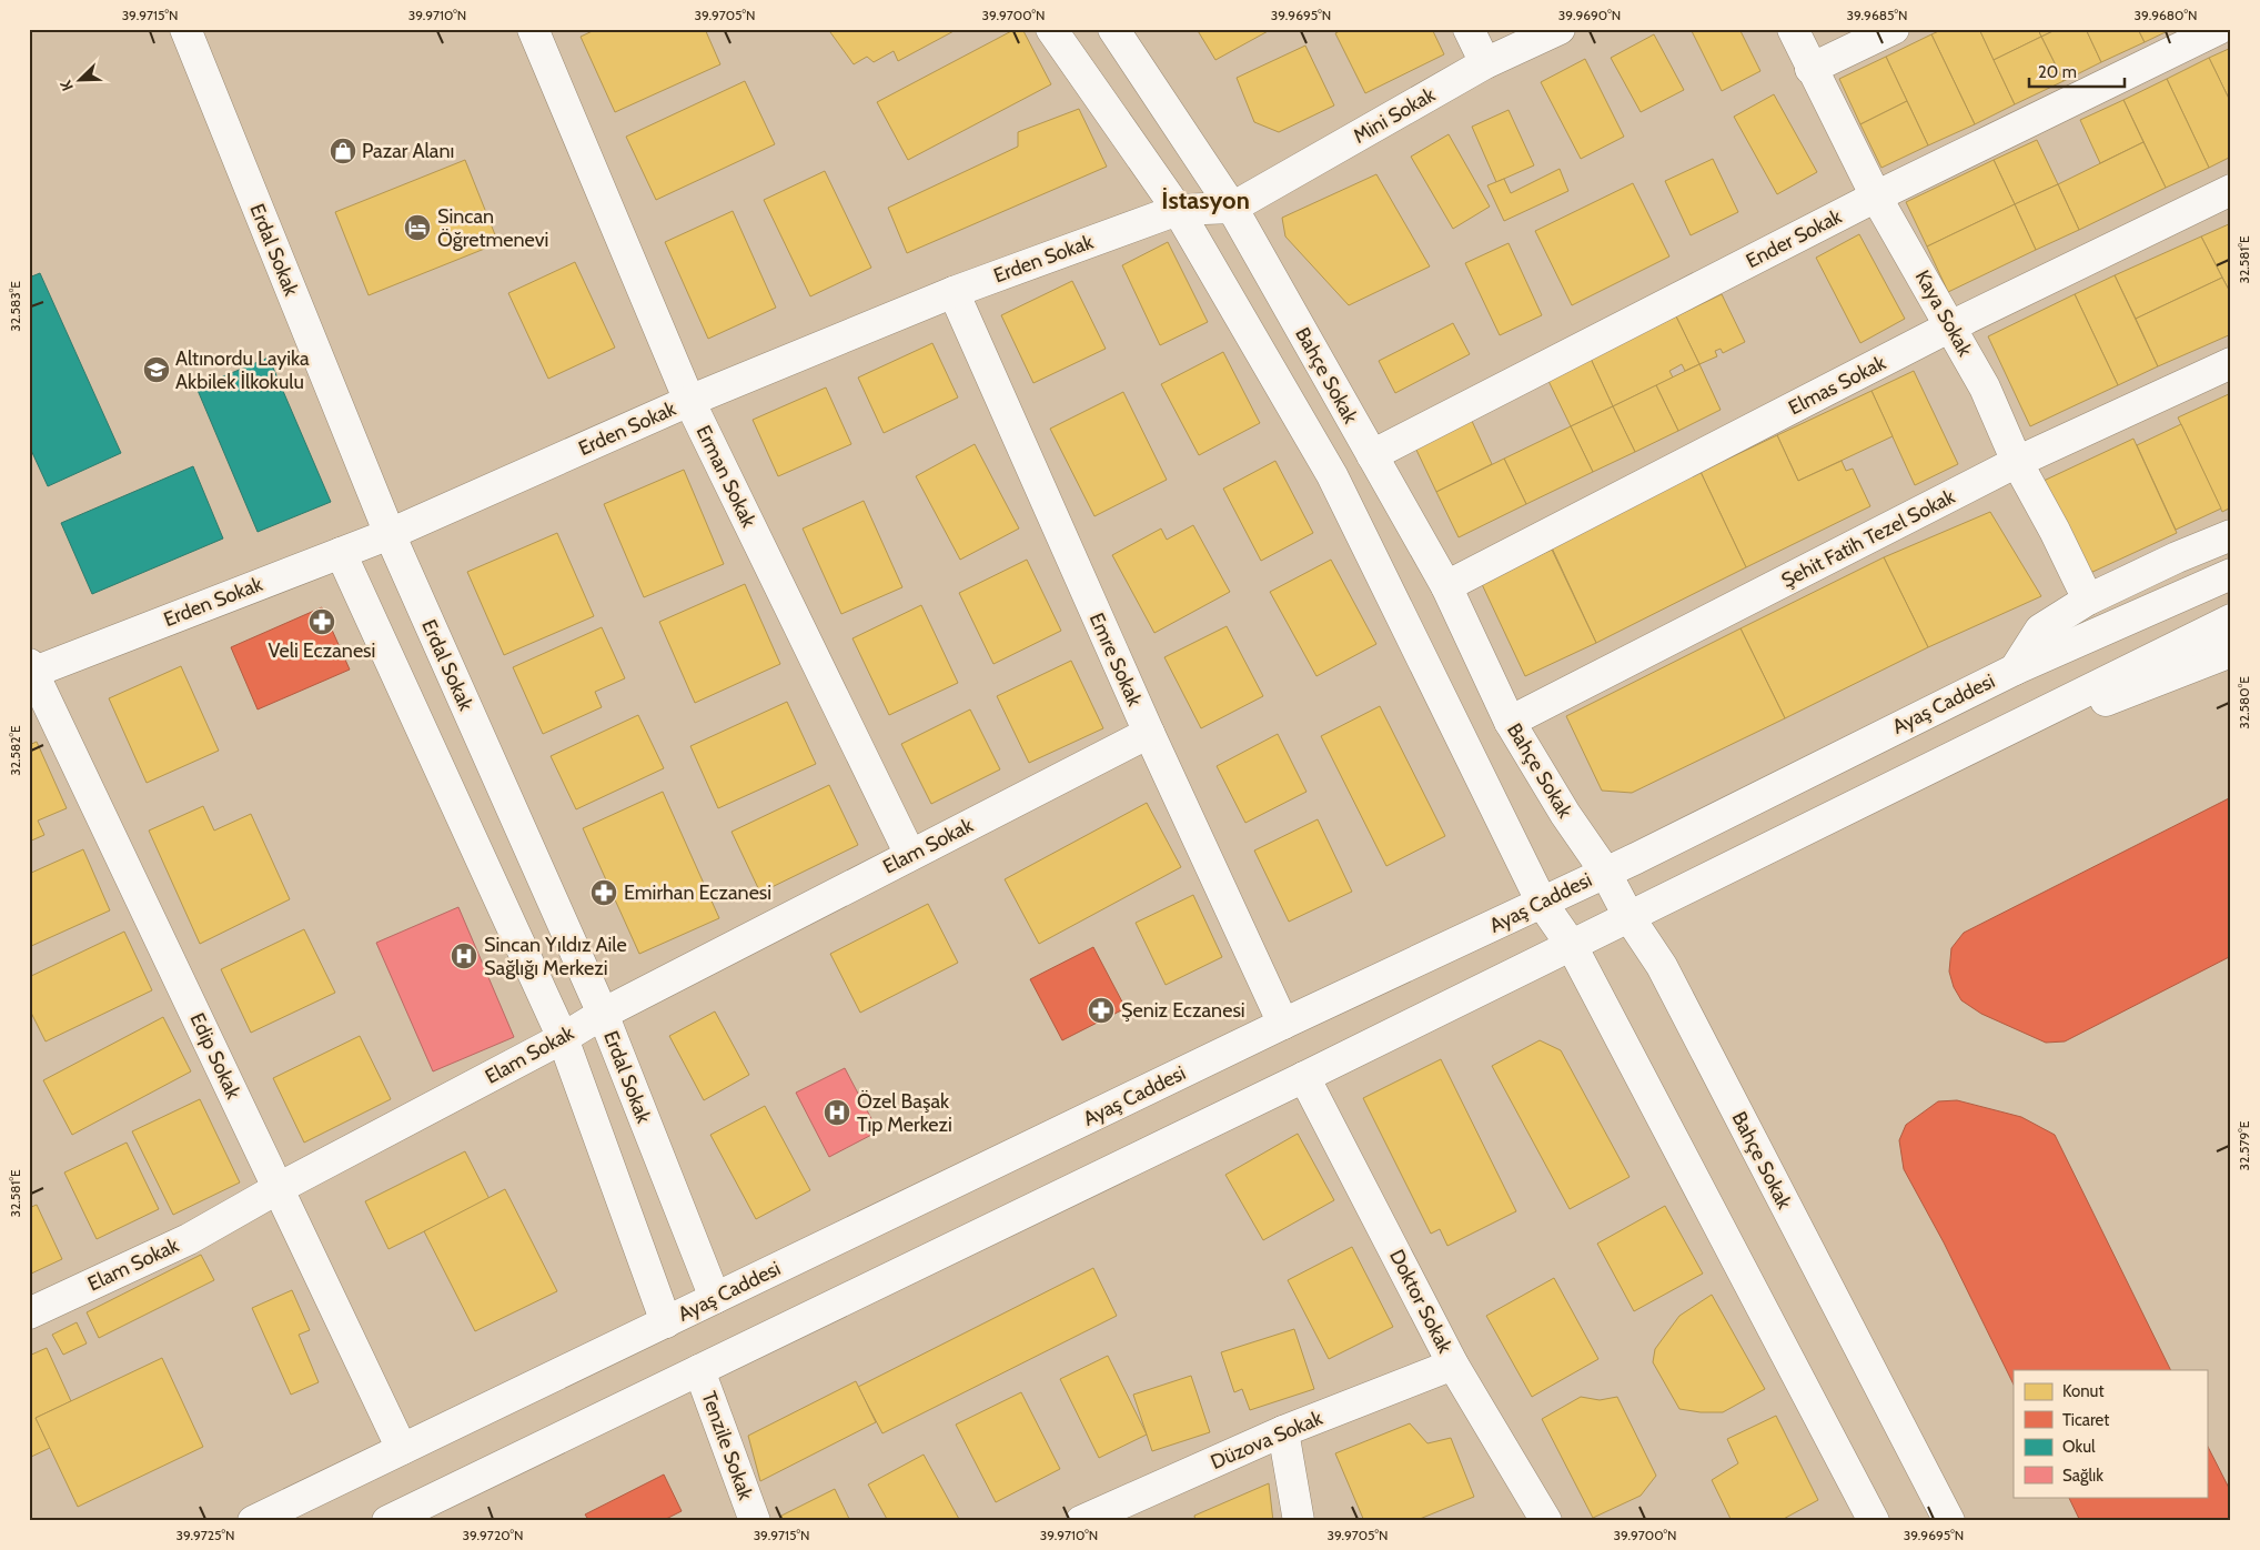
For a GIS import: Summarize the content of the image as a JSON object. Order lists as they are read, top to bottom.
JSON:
{
  "streets": {
    "street": [
      "Mini Sokak",
      "Ender Sokak",
      "Erdal Sokak",
      "Erden Sokak",
      "Kaya Sokak",
      "Bahçe Sokak",
      "Elmas Sokak",
      "Erman Sokak",
      "Şehit Fatih Tezel Sokak",
      "Emre Sokak",
      "Ayaş Caddesi",
      "Elam Sokak",
      "Edip Sokak",
      "Doktor Sokak",
      "Düzova Sokak",
      "Tenzile Sokak"
    ]
  },
  "crossings": [
    ["Mini Sokak", "Erden Sokak"],
    ["Mini Sokak", "Bahçe Sokak"],
    ["Ender Sokak", "Kaya Sokak"],
    ["Ender Sokak", "Bahçe Sokak"],
    ["Erdal Sokak", "Erden Sokak"],
    ["Erdal Sokak", "Ayaş Caddesi"],
    ["Erdal Sokak", "Elam Sokak"],
    ["Erden Sokak", "Bahçe Sokak"],
    ["Erden Sokak", "Erman Sokak"],
    ["Erden Sokak", "Emre Sokak"],
    ["Erden Sokak", "Edip Sokak"],
    ["Kaya Sokak", "Elmas Sokak"],
    ["Kaya Sokak", "Şehit Fatih Tezel Sokak"],
    ["Bahçe Sokak", "Elmas Sokak"],
    ["Bahçe Sokak", "Şehit Fatih Tezel Sokak"],
    ["Bahçe Sokak", "Ayaş Caddesi"],
    ["Erman Sokak", "Elam Sokak"],
    ["Emre Sokak", "Ayaş Caddesi"],
    ["Emre Sokak", "Elam Sokak"],
    ["Ayaş Caddesi", "Edip Sokak"],
    ["Elam Sokak", "Edip Sokak"],
    ["Doktor Sokak", "Düzova Sokak"]
  ],
  "districts": ["İstasyon"],
  "places": {
    "shop": ["Pazar Alanı"],
    "hotel": ["Sincan Öğretmenevi"],
    "school or university": ["Altınordu Layika Akbilek İlkokulu"],
    "pharmacy": ["Veli Eczanesi", "Emirhan Eczanesi", "Şeniz Eczanesi"],
    "hospital": ["Sincan Yıldız Aile Sağlığı Merkezi", "Özel Başak Tıp Merkezi"]
  },
  "legend": [
    "Konut",
    "Ticaret",
    "Okul",
    "Sağlık"
  ],
  "scale_bar": "20 m",
  "north": "bottom left",
  "coordinates": [
    "39.9715°N",
    "39.9710°N",
    "39.9705°N",
    "39.9700°N",
    "39.9695°N",
    "39.9690°N",
    "39.9685°N",
    "39.9680°N",
    "32.581°E",
    "32.583°E",
    "32.580°E",
    "32.582°E",
    "32.579°E",
    "39.9725°N",
    "39.9720°N"
  ]
}
